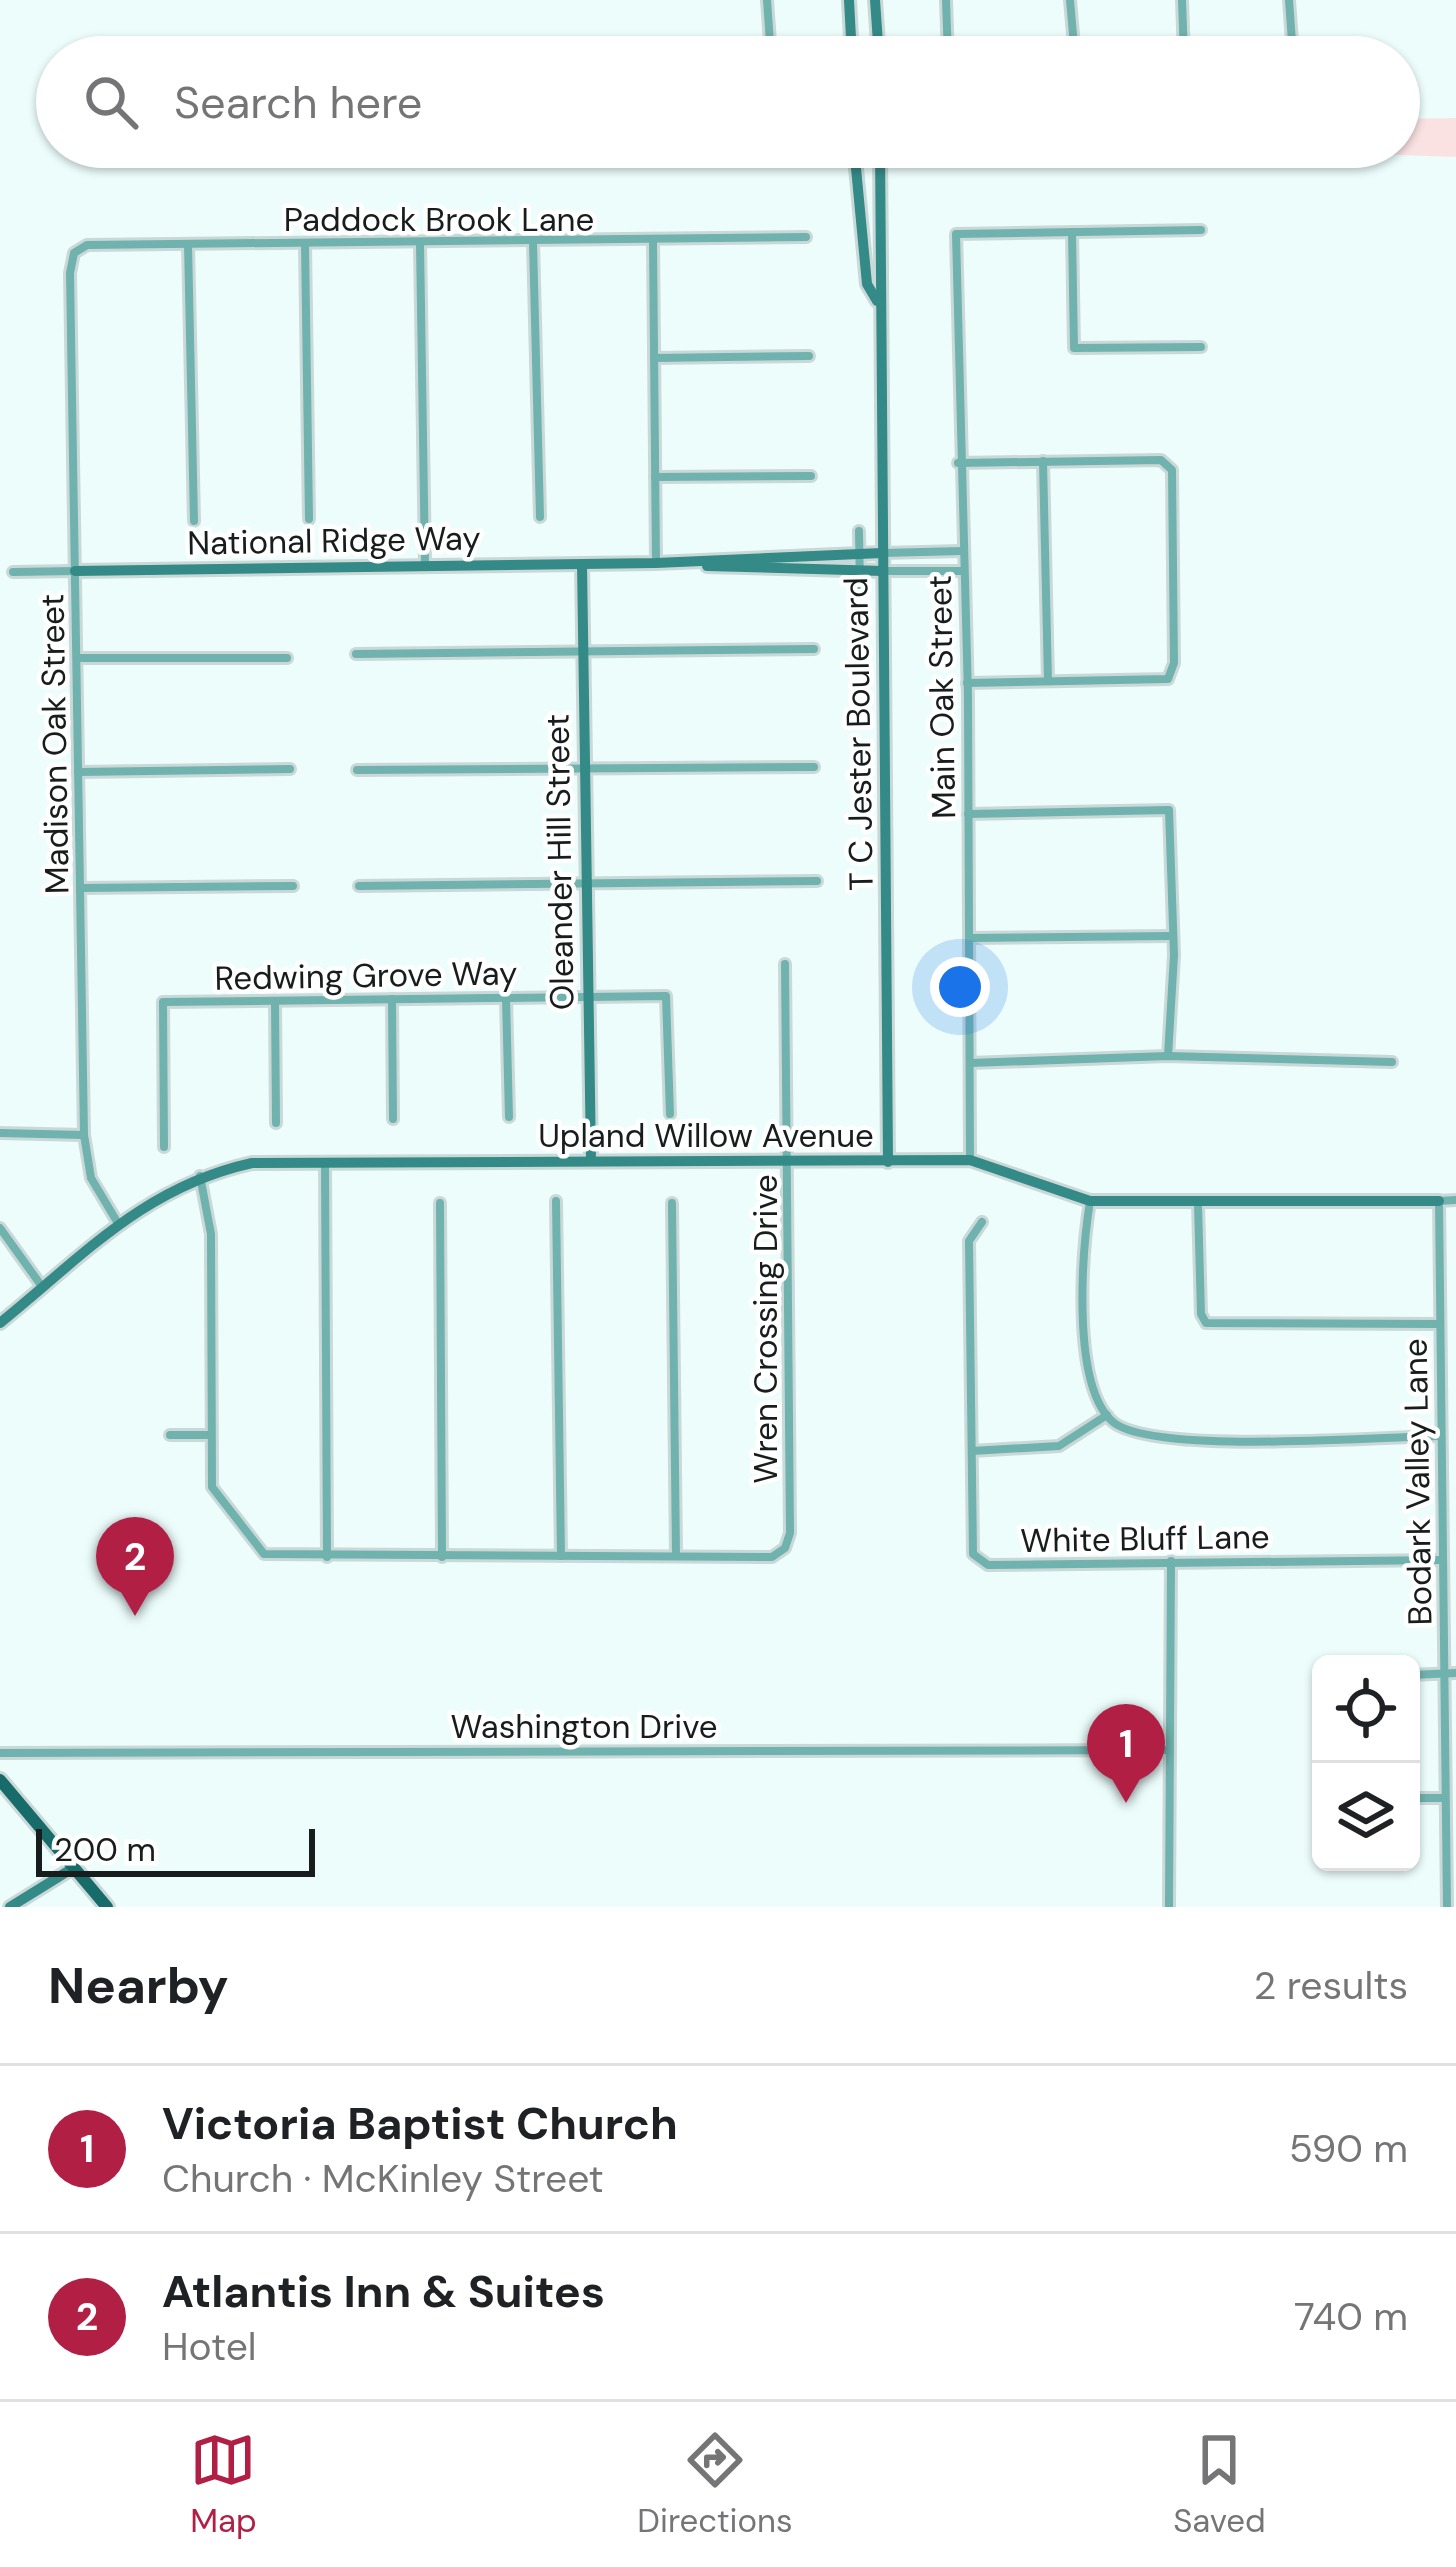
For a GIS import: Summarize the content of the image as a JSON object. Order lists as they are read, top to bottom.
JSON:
{
  "streets": {
    "street": [
      "Paddock Brook Lane",
      "National Ridge Way",
      "Main Oak Street",
      "T C Jester Boulevard",
      "Madison Oak Street",
      "Oleander Hill Street",
      "Redwing Grove Way",
      "Upland Willow Avenue",
      "Wren Crossing Drive",
      "Bodark Valley Lane",
      "White Bluff Lane",
      "Washington Drive"
    ]
  },
  "crossings": [
    ["Paddock Brook Lane", "Madison Oak Street"],
    ["National Ridge Way", "Main Oak Street"],
    ["National Ridge Way", "T C Jester Boulevard"],
    ["National Ridge Way", "Madison Oak Street"],
    ["National Ridge Way", "Oleander Hill Street"],
    ["Main Oak Street", "Upland Willow Avenue"],
    ["T C Jester Boulevard", "Upland Willow Avenue"],
    ["Madison Oak Street", "Upland Willow Avenue"],
    ["Oleander Hill Street", "Redwing Grove Way"],
    ["Oleander Hill Street", "Upland Willow Avenue"],
    ["Upland Willow Avenue", "Wren Crossing Drive"],
    ["Upland Willow Avenue", "Bodark Valley Lane"],
    ["Bodark Valley Lane", "White Bluff Lane"]
  ],
  "scale_bar": "200 m",
  "page": {
    "search": "Search here",
    "pins": ["2", "1"],
    "scale": "200 m",
    "heading": ["Nearby", "2 results"],
    "list": [
      {
        "mark": "1",
        "name": "Victoria Baptist Church",
        "note": "Church · McKinley Street",
        "value": "590 m"
      },
      {
        "mark": "2",
        "name": "Atlantis Inn & Suites",
        "note": "Hotel",
        "value": "740 m"
      }
    ],
    "nav": ["Map", "Directions", "Saved"]
  }
}
